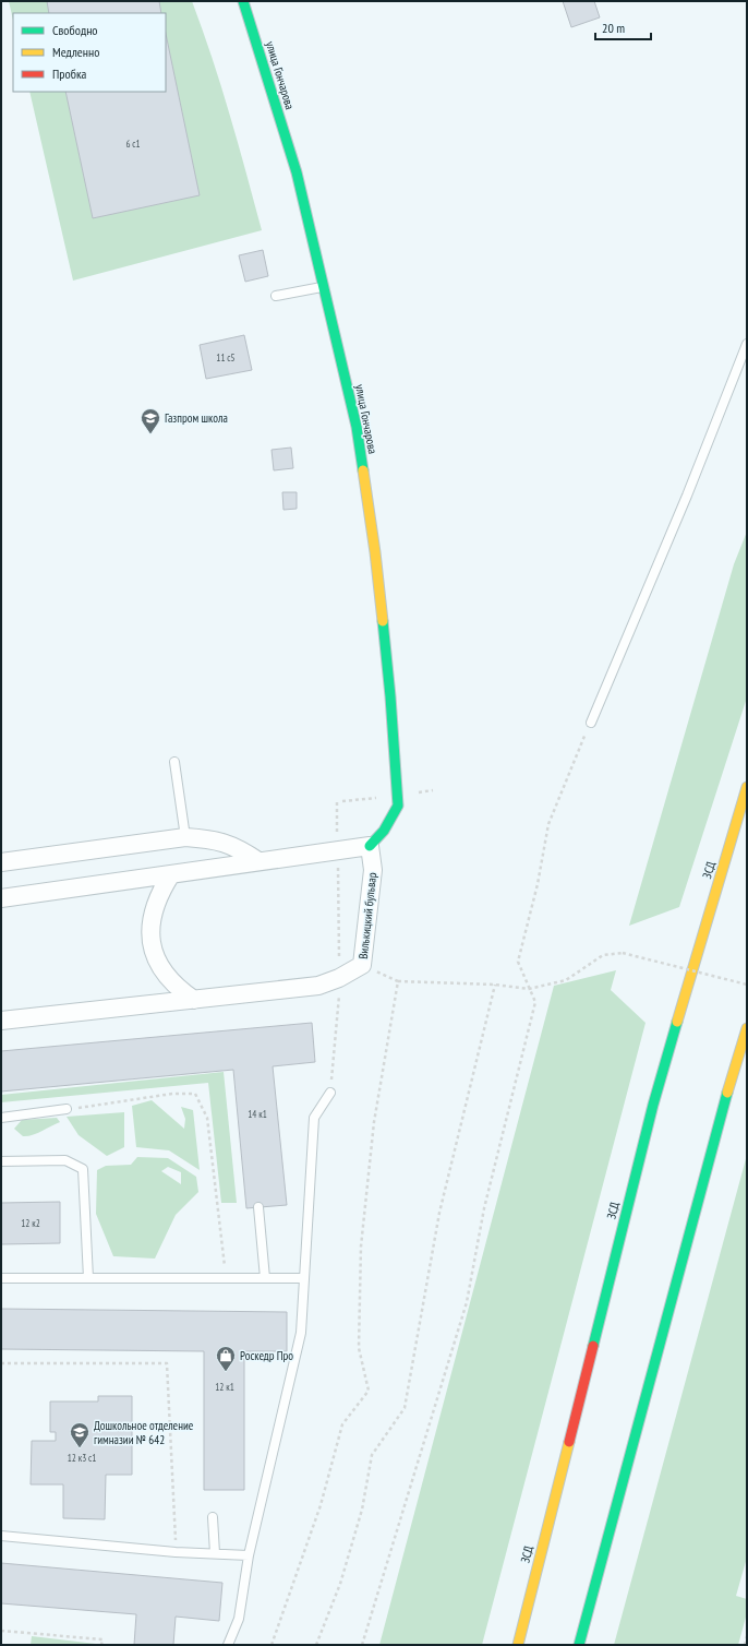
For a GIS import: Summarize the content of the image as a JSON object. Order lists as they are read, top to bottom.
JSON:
{
  "streets": {
    "main road": ["улица Гончарова", "ЗСД"],
    "street": ["Вилькицкий бульвар"]
  },
  "crossings": [
    ["улица Гончарова", "Вилькицкий бульвар"]
  ],
  "places": {
    "school or university": ["Газпром школа", "Дошкольное отделение гимназии № 642"],
    "shop": ["Роскедр Про"]
  },
  "house_numbers": [
    "6 с1",
    "11 с5",
    "14 к1",
    "12 к2",
    "12 к1",
    "12 к3 с1"
  ],
  "legend": ["Свободно", "Медленно", "Пробка"],
  "scale_bar": "20 m"
}
